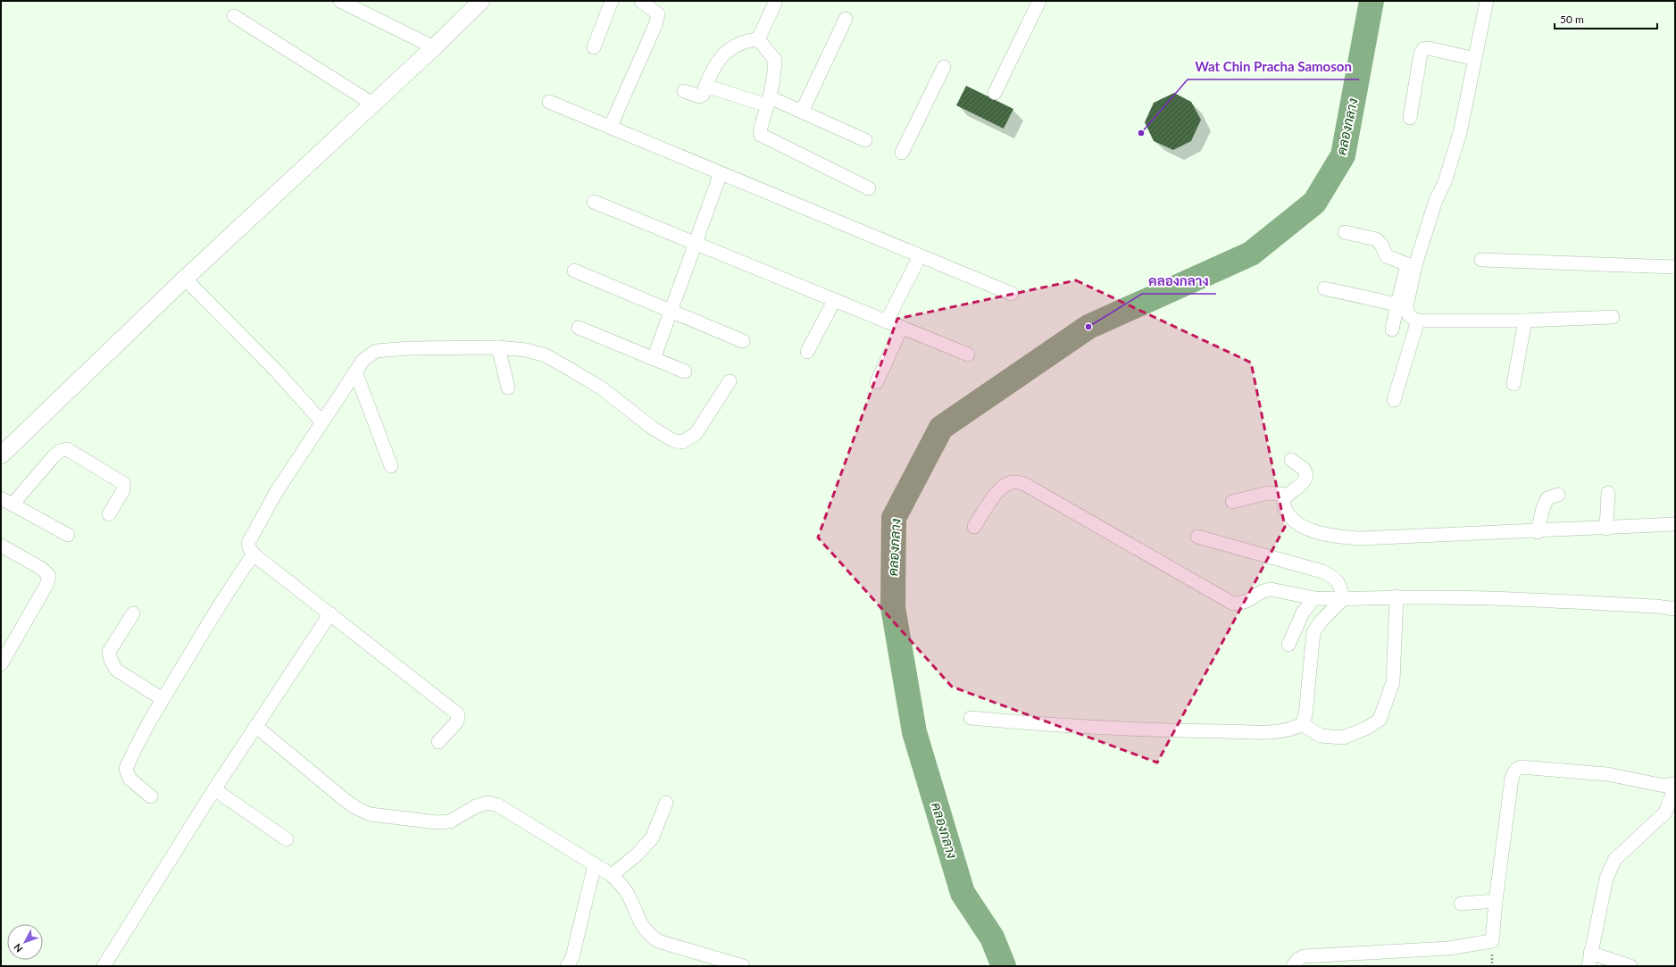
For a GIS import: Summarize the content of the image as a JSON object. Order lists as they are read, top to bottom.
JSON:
{
  "water": ["คลองกลาง"],
  "places": ["Wat Chin Pracha Samoson", "คลองกลาง"],
  "scale_bar": "50 m",
  "north": "bottom left"
}
